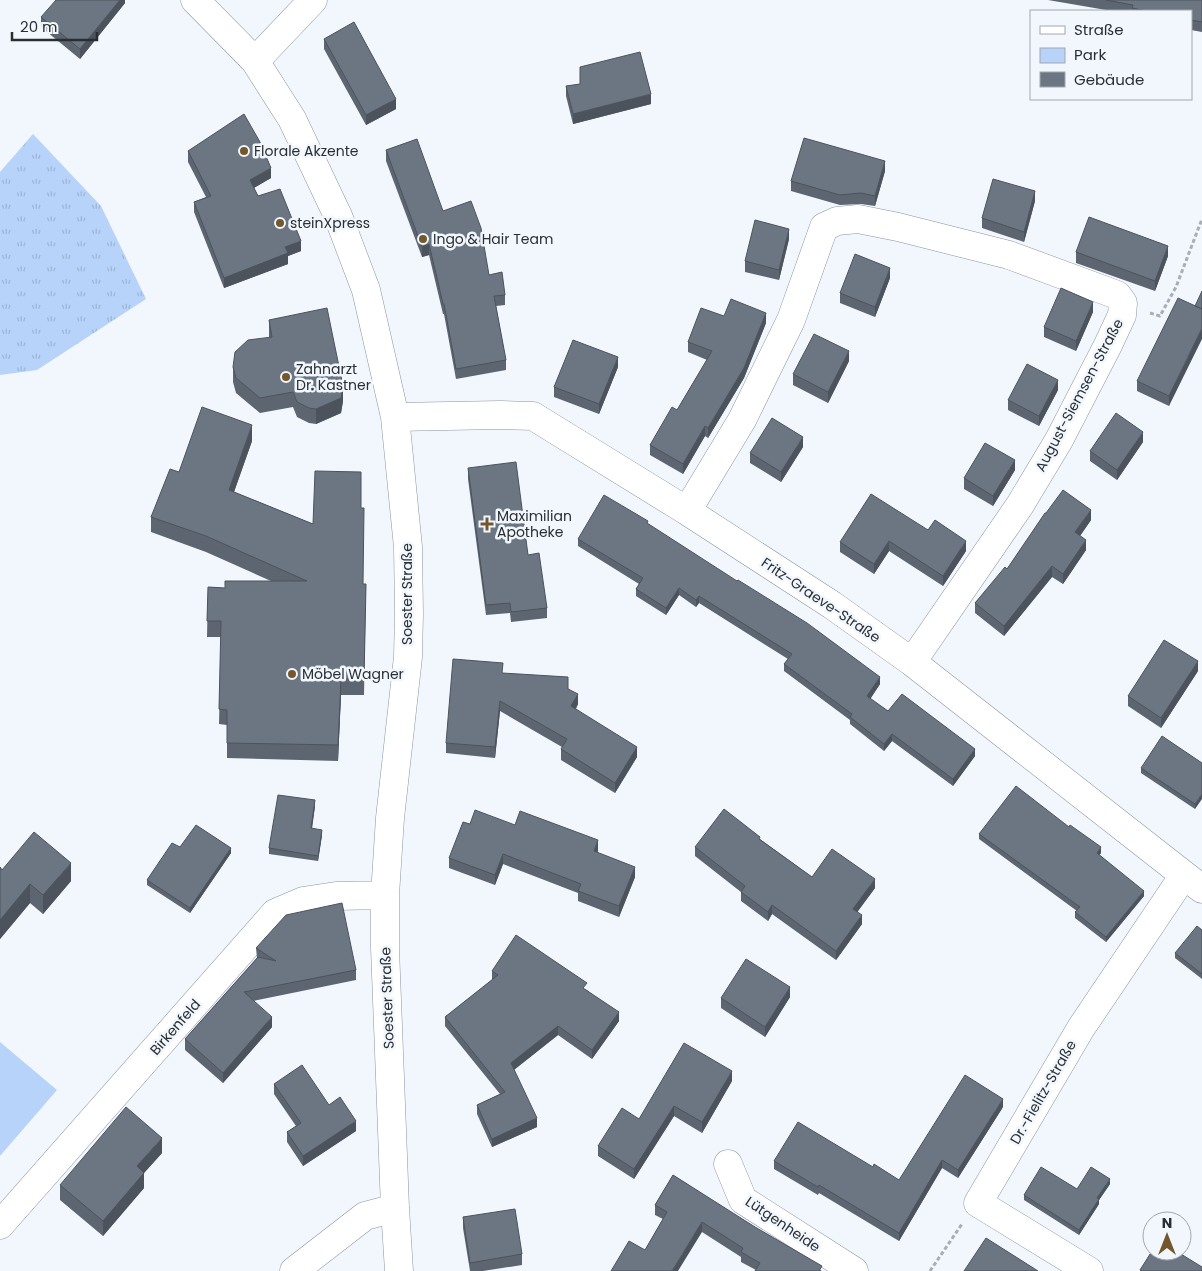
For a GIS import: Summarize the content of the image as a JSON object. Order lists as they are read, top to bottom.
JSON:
{
  "streets": {
    "street": [
      "August-Siemsen-Straße",
      "Soester Straße",
      "Fritz-Graeve-Straße",
      "Birkenfeld",
      "Dr.-Fielitz-Straße",
      "Lütgenheide"
    ]
  },
  "crossings": [
    ["August-Siemsen-Straße", "Fritz-Graeve-Straße"],
    ["Soester Straße", "Fritz-Graeve-Straße"],
    ["Soester Straße", "Birkenfeld"],
    ["Fritz-Graeve-Straße", "Dr.-Fielitz-Straße"]
  ],
  "places": {
    "other": [
      "Florale Akzente",
      "steinXpress",
      "Ingo & Hair Team",
      "Zahnarzt Dr. Kastner",
      "Möbel Wagner"
    ],
    "health": ["Maximilian Apotheke"]
  },
  "legend": ["Straße", "Park", "Gebäude"],
  "scale_bar": "20 m",
  "north": "top"
}
